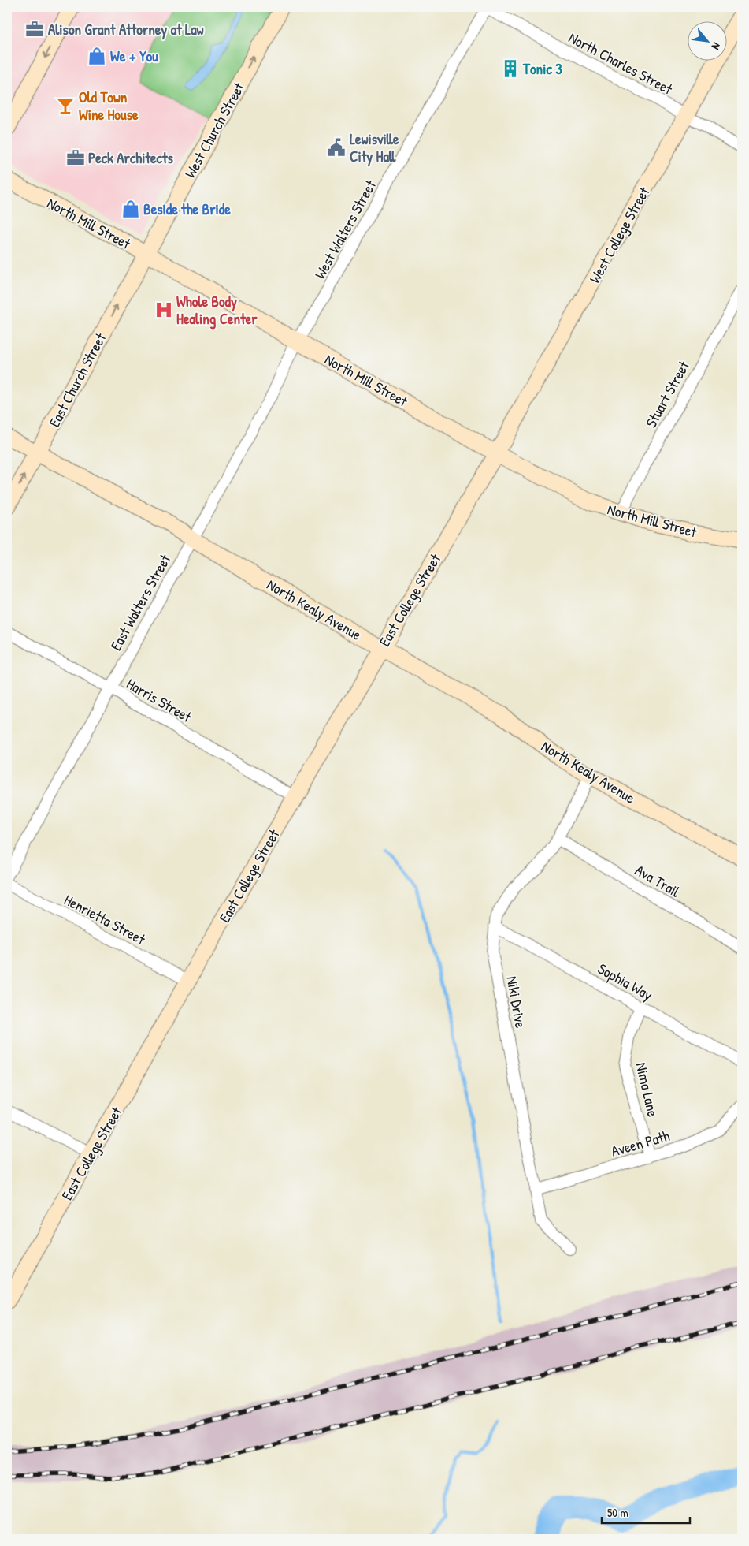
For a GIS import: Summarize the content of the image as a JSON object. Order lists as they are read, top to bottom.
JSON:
{
  "streets": {
    "street": [
      "North Charles Street",
      "West Church Street",
      "North Mill Street",
      "West Walters Street",
      "West College Street",
      "East Church Street",
      "Stuart Street",
      "East College Street",
      "East Walters Street",
      "North Kealy Avenue",
      "Harris Street",
      "Ava Trail",
      "Henrietta Street",
      "Sophia Way",
      "Niki Drive",
      "Nima Lane",
      "Aveen Path"
    ]
  },
  "crossings": [
    ["North Charles Street", "West Walters Street"],
    ["North Charles Street", "West College Street"],
    ["West Church Street", "North Mill Street"],
    ["West Church Street", "East Church Street"],
    ["North Mill Street", "West Walters Street"],
    ["North Mill Street", "West College Street"],
    ["North Mill Street", "East Church Street"],
    ["North Mill Street", "Stuart Street"],
    ["North Mill Street", "East College Street"],
    ["North Mill Street", "East Walters Street"],
    ["West Walters Street", "East Walters Street"],
    ["West College Street", "East College Street"],
    ["East Church Street", "North Kealy Avenue"],
    ["East College Street", "North Kealy Avenue"],
    ["East College Street", "Harris Street"],
    ["East College Street", "Henrietta Street"],
    ["East Walters Street", "North Kealy Avenue"],
    ["East Walters Street", "Harris Street"],
    ["North Kealy Avenue", "Niki Drive"],
    ["Ava Trail", "Niki Drive"],
    ["Sophia Way", "Niki Drive"],
    ["Sophia Way", "Nima Lane"],
    ["Niki Drive", "Aveen Path"],
    ["Nima Lane", "Aveen Path"]
  ],
  "one_way": ["West Church Street", "East Church Street"],
  "places": {
    "office": ["Alison Grant Attorney at Law", "Peck Architects"],
    "shop": ["We + You", "Beside the Bride"],
    "building": ["Tonic 3"],
    "bar": ["Old Town Wine House"],
    "public building": ["Lewisville City Hall"],
    "hospital": ["Whole Body Healing Center"]
  },
  "scale_bar": "50 m",
  "north": "bottom right"
}
